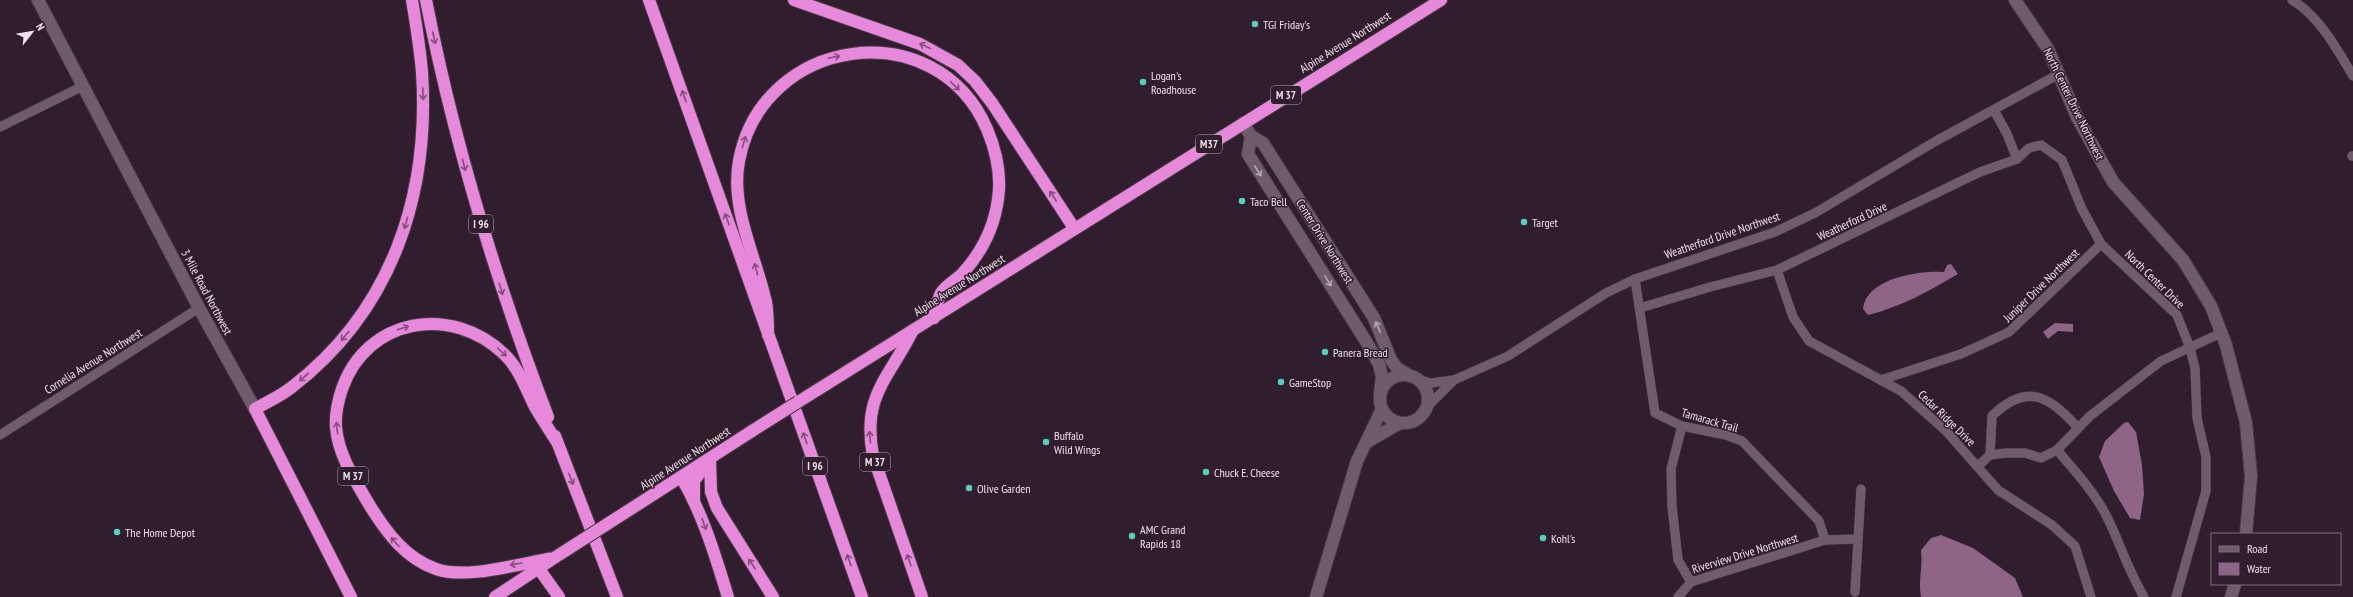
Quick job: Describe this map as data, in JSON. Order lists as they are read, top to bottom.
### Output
{
  "streets": {
    "highway": [
      "Alpine Avenue Northwest",
      "M 37",
      "M37",
      "I 96",
      "3 Mile Road Northwest"
    ],
    "street": [
      "North Center Drive Northwest",
      "Weatherford Drive",
      "Weatherford Drive Northwest",
      "Center Drive Northwest",
      "North Center Drive",
      "Juniper Drive Northwest",
      "Cornelia Avenue Northwest",
      "Cedar Ridge Drive",
      "Tamarack Trail",
      "Riverview Drive Northwest"
    ]
  },
  "crossings": [
    ["Alpine Avenue Northwest", "M 37"],
    ["M 37", "I 96"],
    ["North Center Drive Northwest", "Weatherford Drive Northwest"],
    ["Weatherford Drive", "North Center Drive"],
    ["Weatherford Drive", "Cedar Ridge Drive"],
    ["Weatherford Drive", "Tamarack Trail"],
    ["Weatherford Drive Northwest", "Center Drive Northwest"],
    ["Weatherford Drive Northwest", "Tamarack Trail"],
    ["North Center Drive", "Juniper Drive Northwest"],
    ["Juniper Drive Northwest", "Cedar Ridge Drive"],
    ["3 Mile Road Northwest", "Cornelia Avenue Northwest"],
    ["Tamarack Trail", "Riverview Drive Northwest"]
  ],
  "places": [
    "TGI Friday's",
    "Logan's Roadhouse",
    "Taco Bell",
    "Target",
    "Panera Bread",
    "GameStop",
    "Buffalo Wild Wings",
    "Chuck E. Cheese",
    "Olive Garden",
    "The Home Depot",
    "AMC Grand Rapids 18",
    "Kohl's"
  ],
  "legend": ["Road", "Water"],
  "north": "top right"
}
